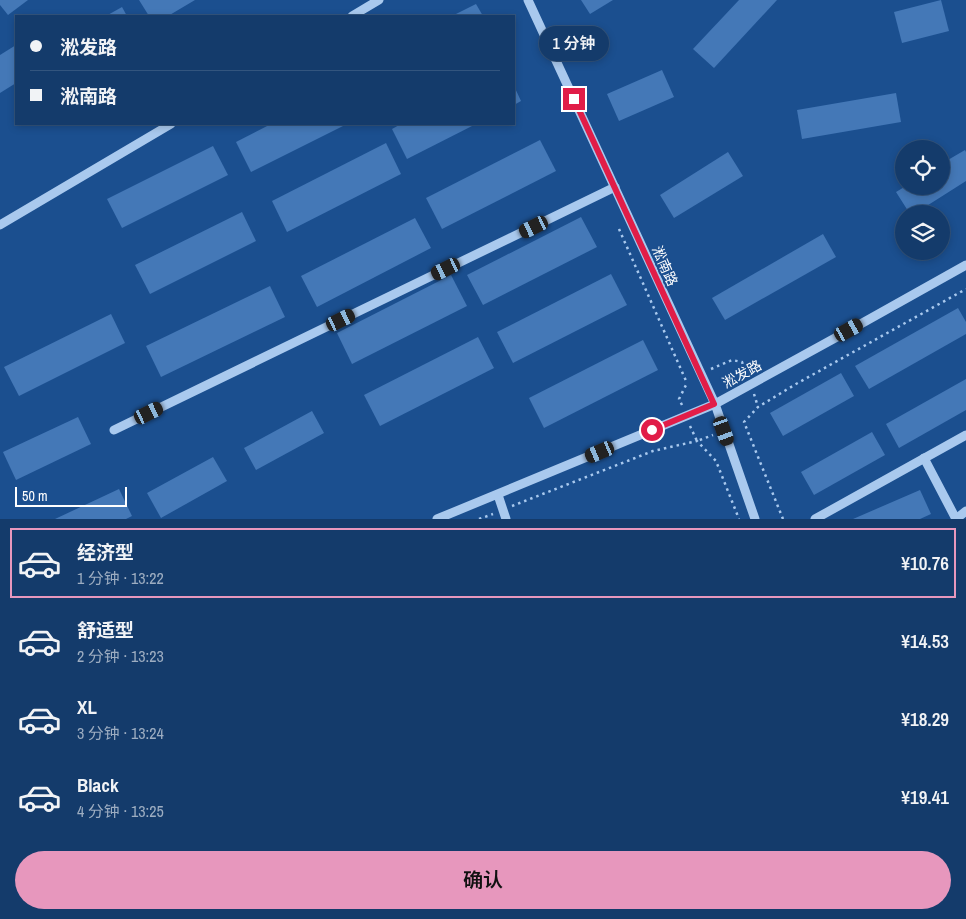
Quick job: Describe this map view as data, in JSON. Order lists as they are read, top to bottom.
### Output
{
  "streets": {
    "street": ["淞南路", "淞发路"]
  },
  "crossings": [
    ["淞南路", "淞发路"]
  ],
  "scale_bar": "50 m",
  "page": {
    "banner": ["淞发路", "淞南路"],
    "bubble": "1 分钟",
    "scale": "50 m",
    "list": [
      {
        "name": "经济型",
        "note": "1 分钟 · 13:22",
        "value": "¥10.76"
      },
      {
        "name": "舒适型",
        "note": "2 分钟 · 13:23",
        "value": "¥14.53"
      },
      {
        "name": "XL",
        "note": "3 分钟 · 13:24",
        "value": "¥18.29"
      },
      {
        "name": "Black",
        "note": "4 分钟 · 13:25",
        "value": "¥19.41"
      }
    ],
    "buttons": "确认"
  }
}
